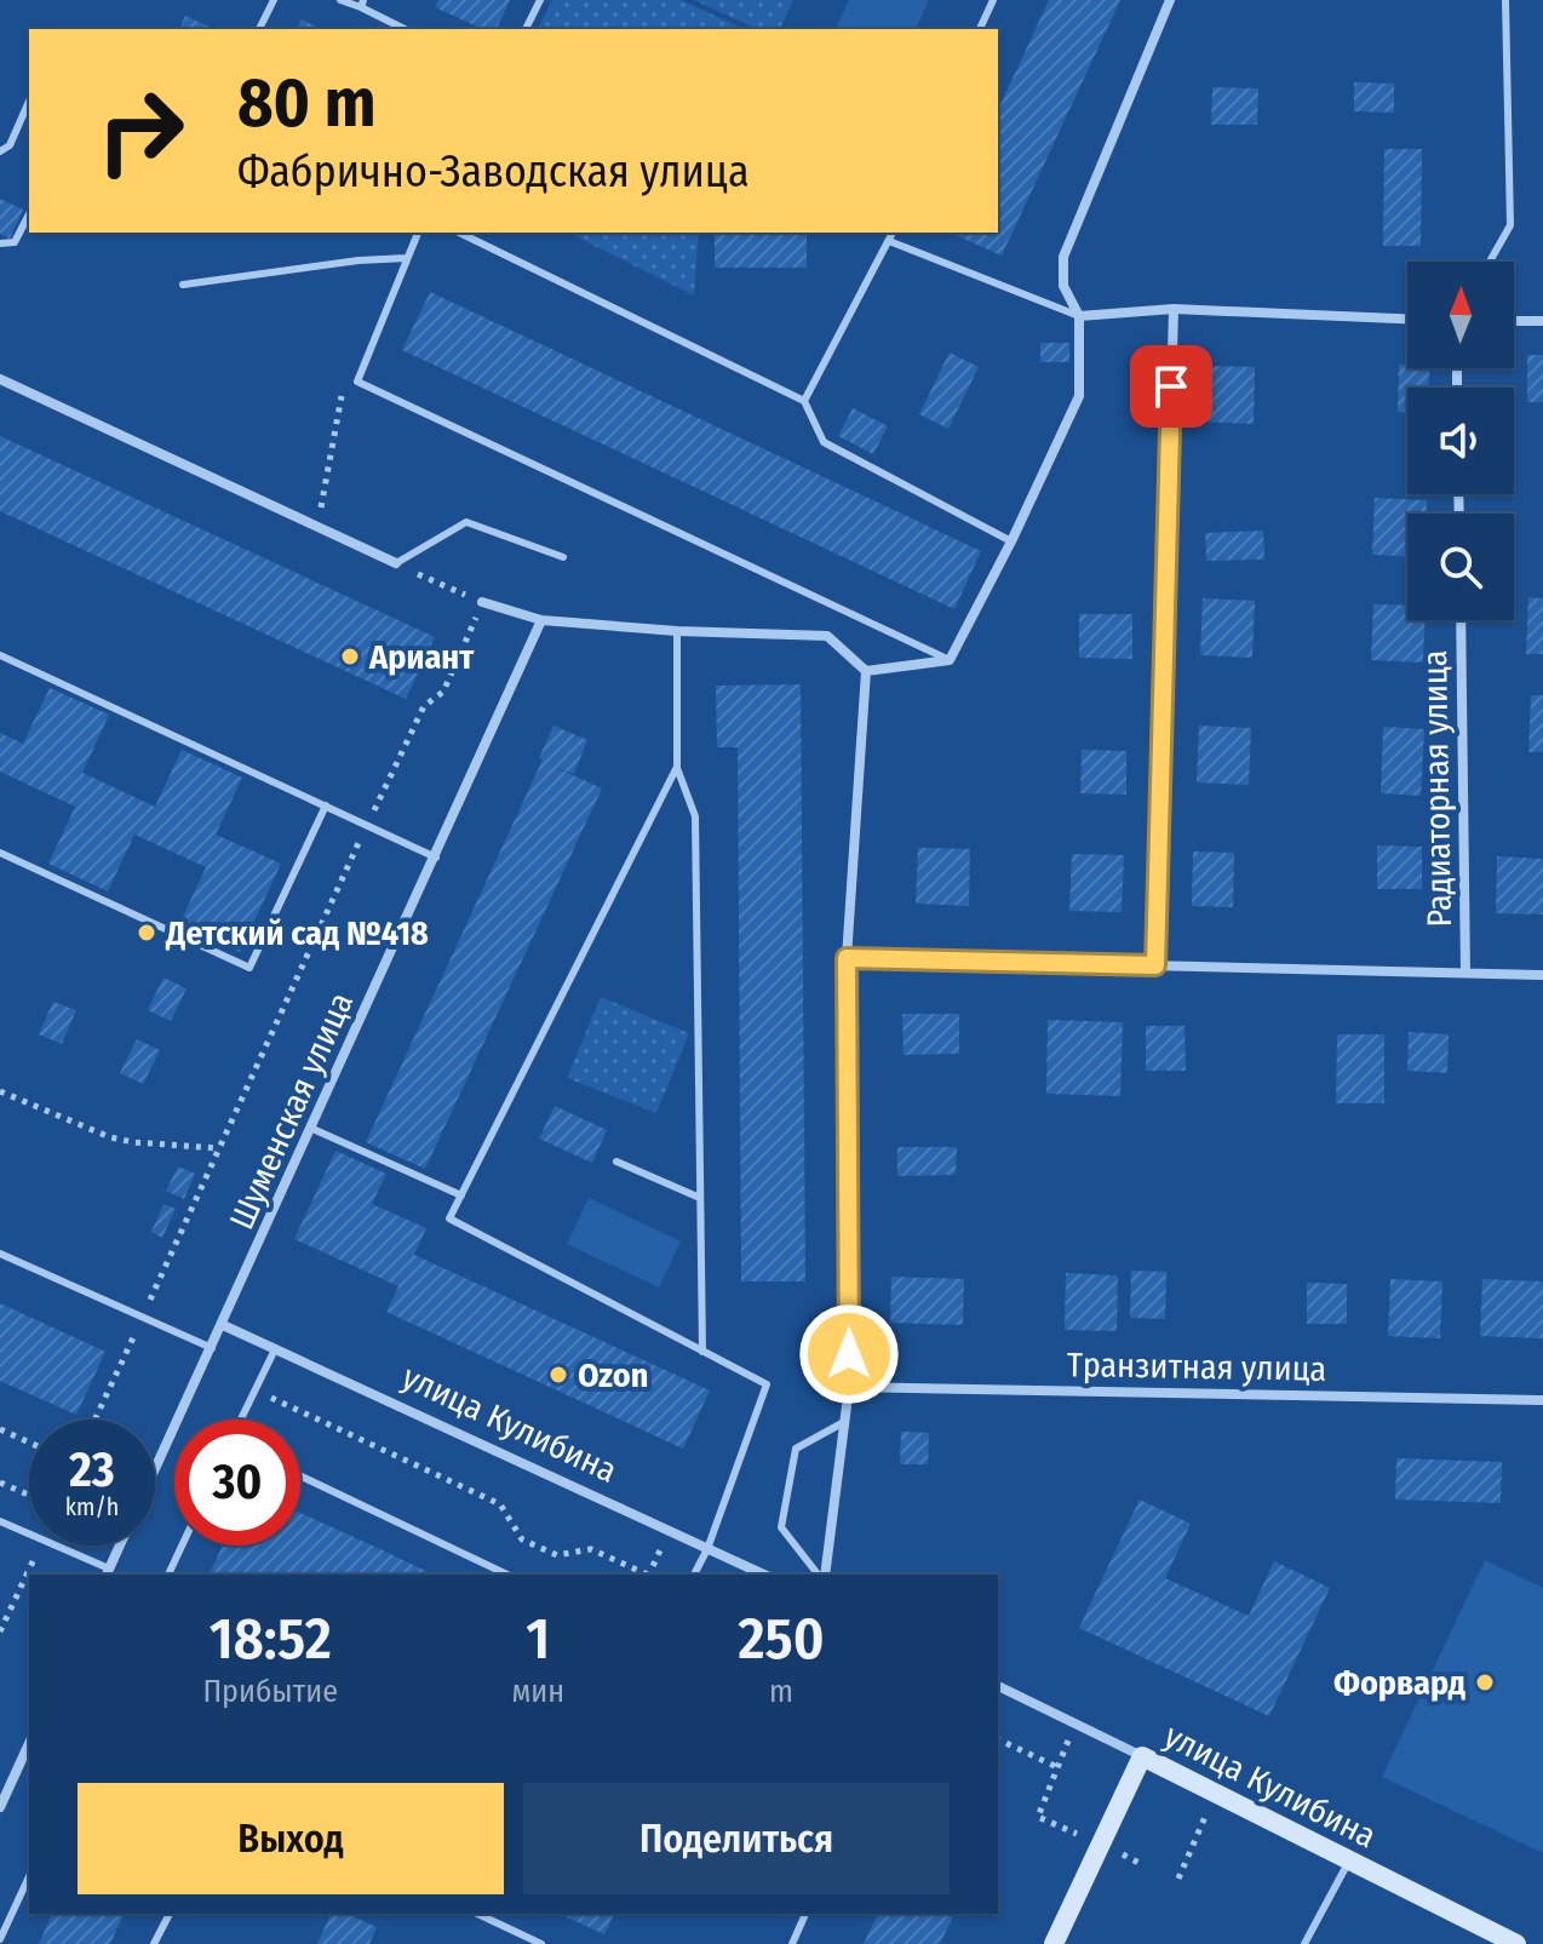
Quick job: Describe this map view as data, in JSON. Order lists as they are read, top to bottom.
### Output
{
  "streets": {
    "street": [
      "Радиаторная улица",
      "Шуменская улица",
      "Транзитная улица",
      "улица Кулибина"
    ]
  },
  "crossings": [
    ["Шуменская улица", "улица Кулибина"]
  ],
  "places": [
    "Ариант",
    "Детский сад №418",
    "Ozon",
    "Форвард"
  ],
  "north": "top",
  "page": {
    "turn": ["80 m", "Фабрично-Заводская улица"],
    "speed": "23 km/h",
    "limit": "30",
    "eta": [
      "18:52",
      "Прибытие",
      "1",
      "мин",
      "250",
      "m"
    ],
    "buttons": ["Выход", "Поделиться"]
  }
}
